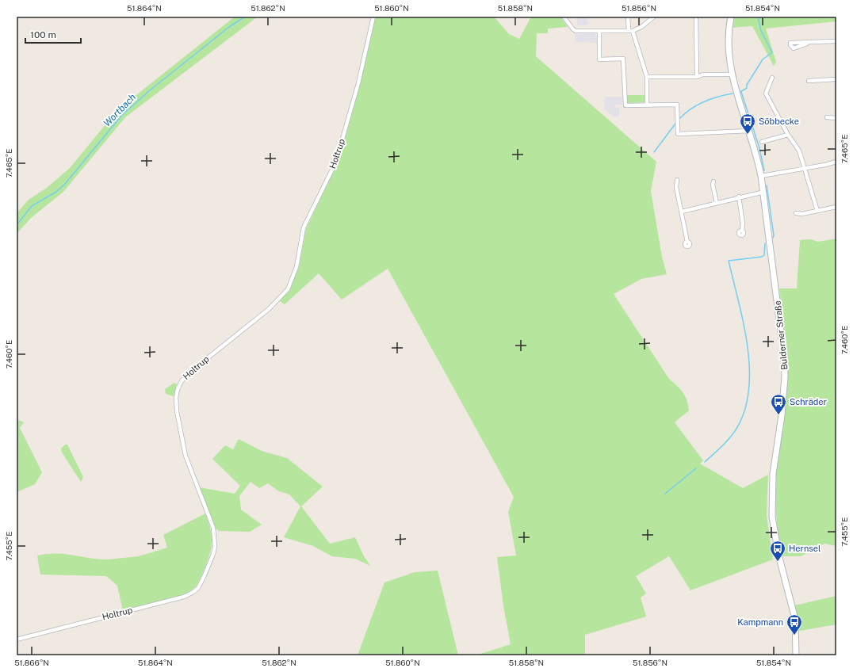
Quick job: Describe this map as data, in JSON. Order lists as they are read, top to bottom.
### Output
{
  "streets": {
    "street": ["Holtrup", "Bulderner Straße"]
  },
  "water": ["Wortbach"],
  "places": {
    "bus stop": [
      "Söbbecke",
      "Schräder",
      "Hernsel",
      "Kampmann"
    ]
  },
  "scale_bar": "100 m",
  "coordinates": [
    "51.864°N",
    "51.862°N",
    "51.860°N",
    "51.858°N",
    "51.856°N",
    "51.854°N",
    "7.465°E",
    "7.460°E",
    "7.455°E",
    "51.866°N"
  ]
}
